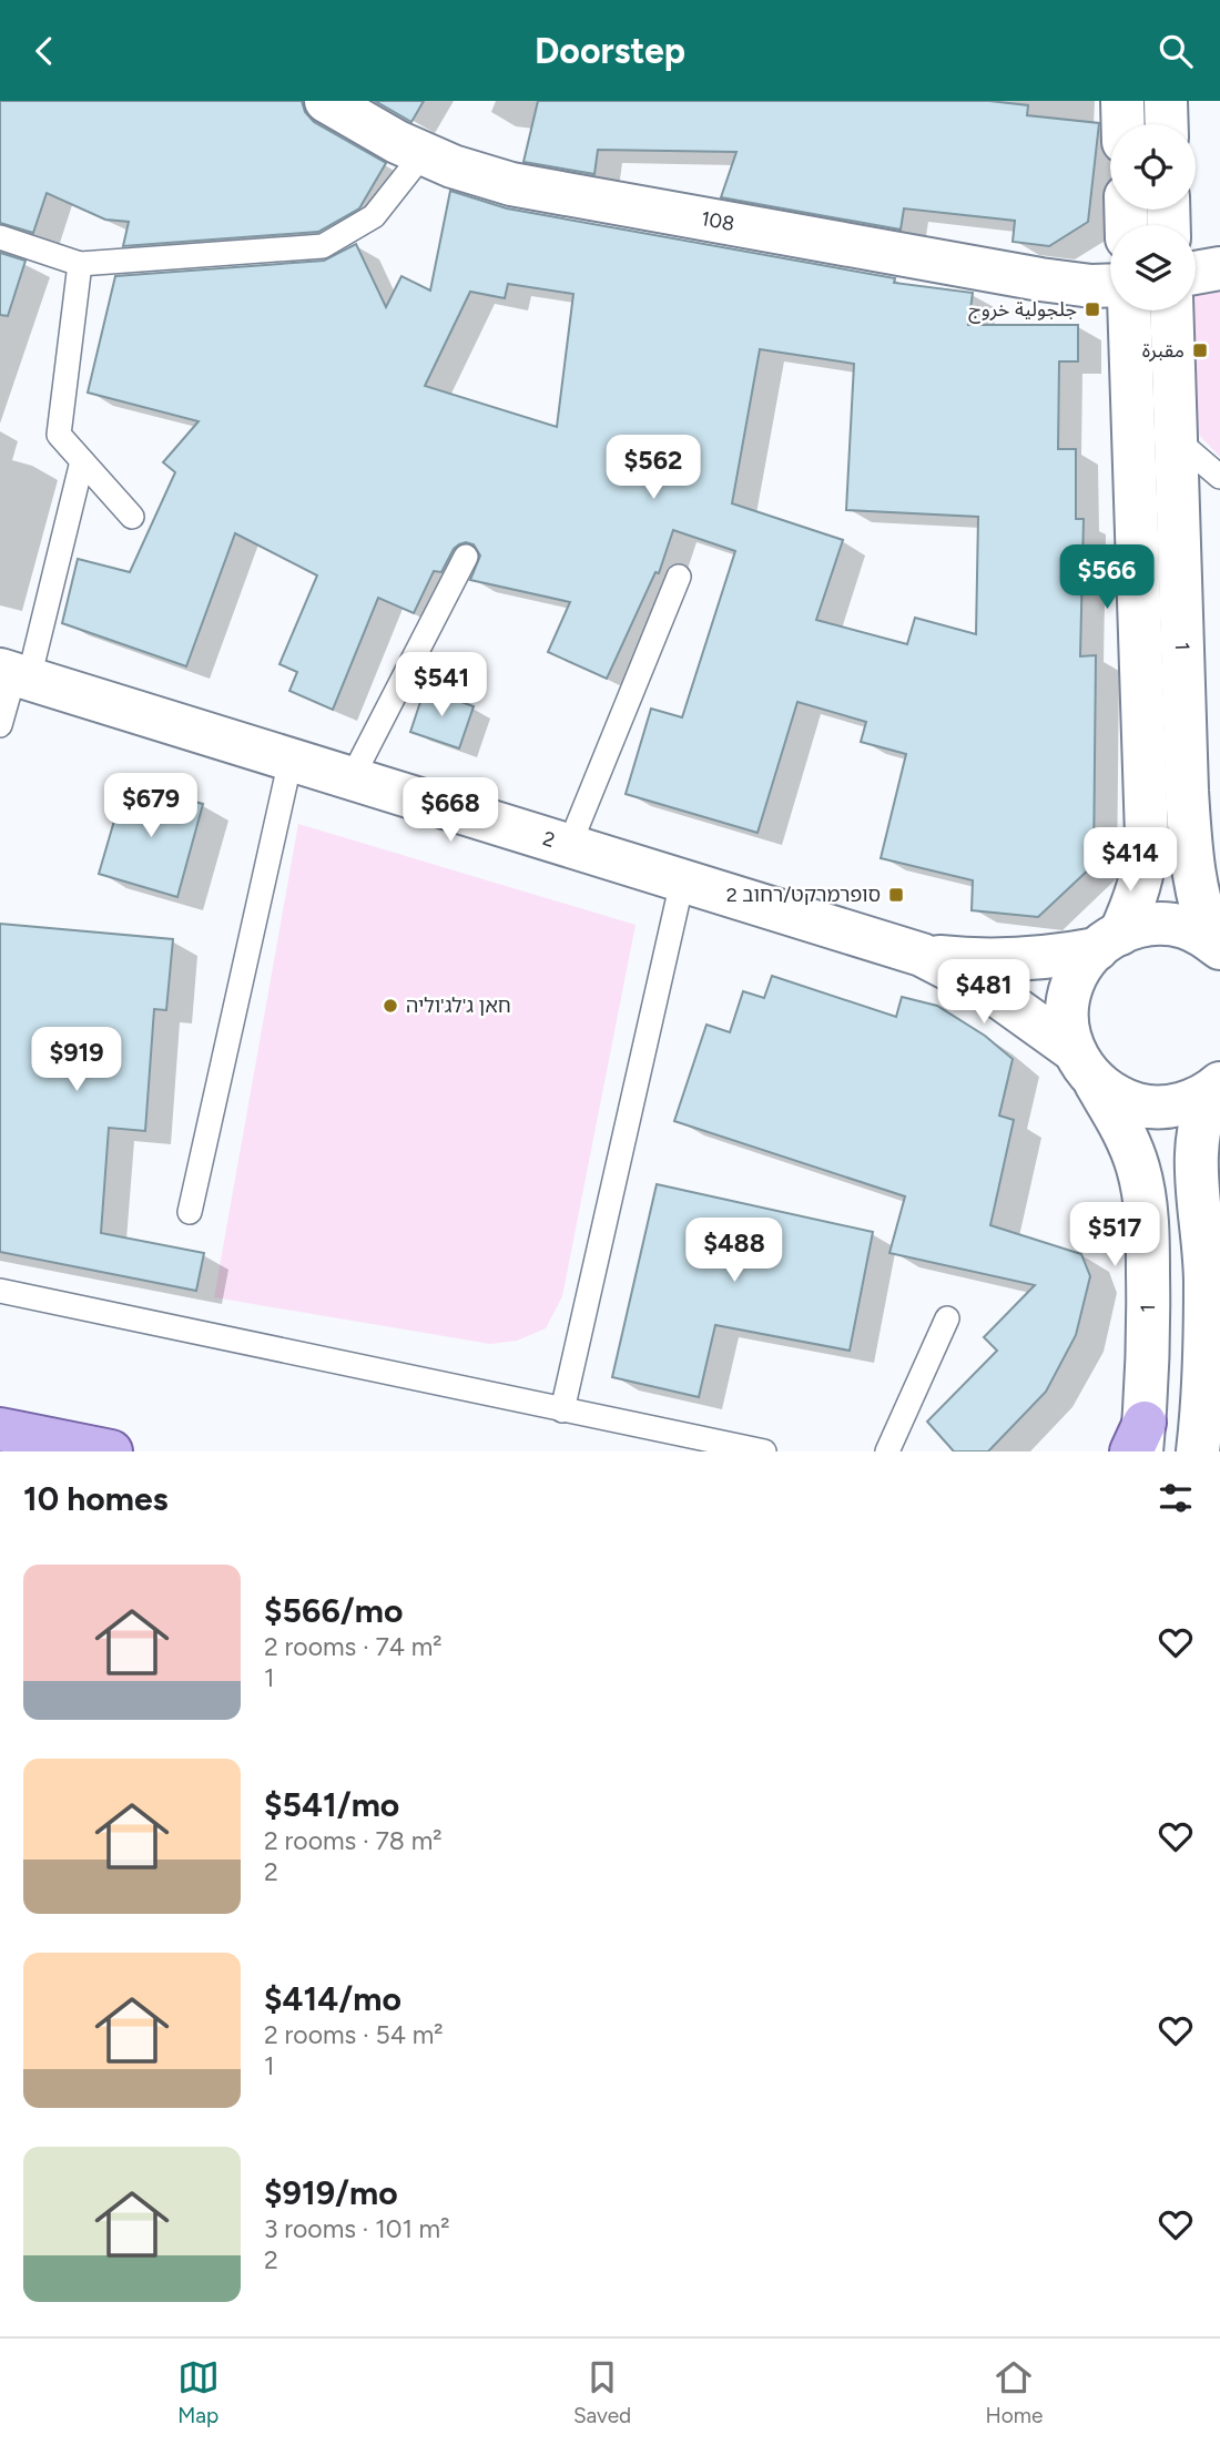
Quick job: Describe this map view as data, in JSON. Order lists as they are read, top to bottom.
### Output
{
  "streets": {
    "main road": ["108", "1", "2"]
  },
  "crossings": [
    ["1", "2"]
  ],
  "places": {
    "transit": ["جلجولية خروج", "مقبرة", "סופרמרקט/רחוב 2"],
    "other": ["חאן ג'לג'וליה"]
  },
  "page": {
    "header": "Doorstep",
    "price": [
      "$562",
      "$566",
      "$541",
      "$679",
      "$668",
      "$414",
      "$481",
      "$919",
      "$517",
      "$488"
    ],
    "heading": "10 homes",
    "list": [
      {
        "name": "$566/mo",
        "note": "2 rooms · 74 m² · 1"
      },
      {
        "name": "$541/mo",
        "note": "2 rooms · 78 m² · 2"
      },
      {
        "name": "$414/mo",
        "note": "2 rooms · 54 m² · 1"
      },
      {
        "name": "$919/mo",
        "note": "3 rooms · 101 m² · 2"
      }
    ],
    "tabs": ["Map", "Saved", "Home"]
  }
}
